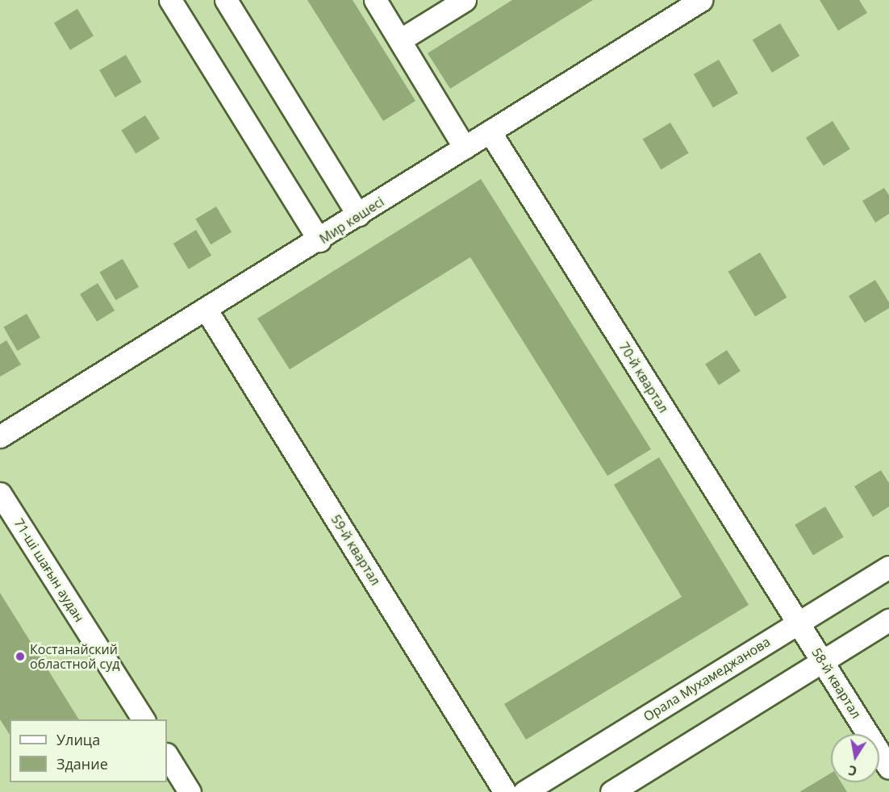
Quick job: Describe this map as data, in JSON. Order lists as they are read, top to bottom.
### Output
{
  "streets": {
    "street": [
      "Мир көшесі",
      "70-й квартал",
      "59-й квартал",
      "71-ші шағын аудан",
      "Орала Мухамеджанова",
      "58-й квартал"
    ]
  },
  "crossings": [
    ["Мир көшесі", "70-й квартал"],
    ["Мир көшесі", "59-й квартал"],
    ["70-й квартал", "Орала Мухамеджанова"],
    ["70-й квартал", "58-й квартал"],
    ["Орала Мухамеджанова", "58-й квартал"]
  ],
  "places": ["Костанайский областной суд"],
  "legend": ["Улица", "Здание"],
  "north": "bottom"
}
